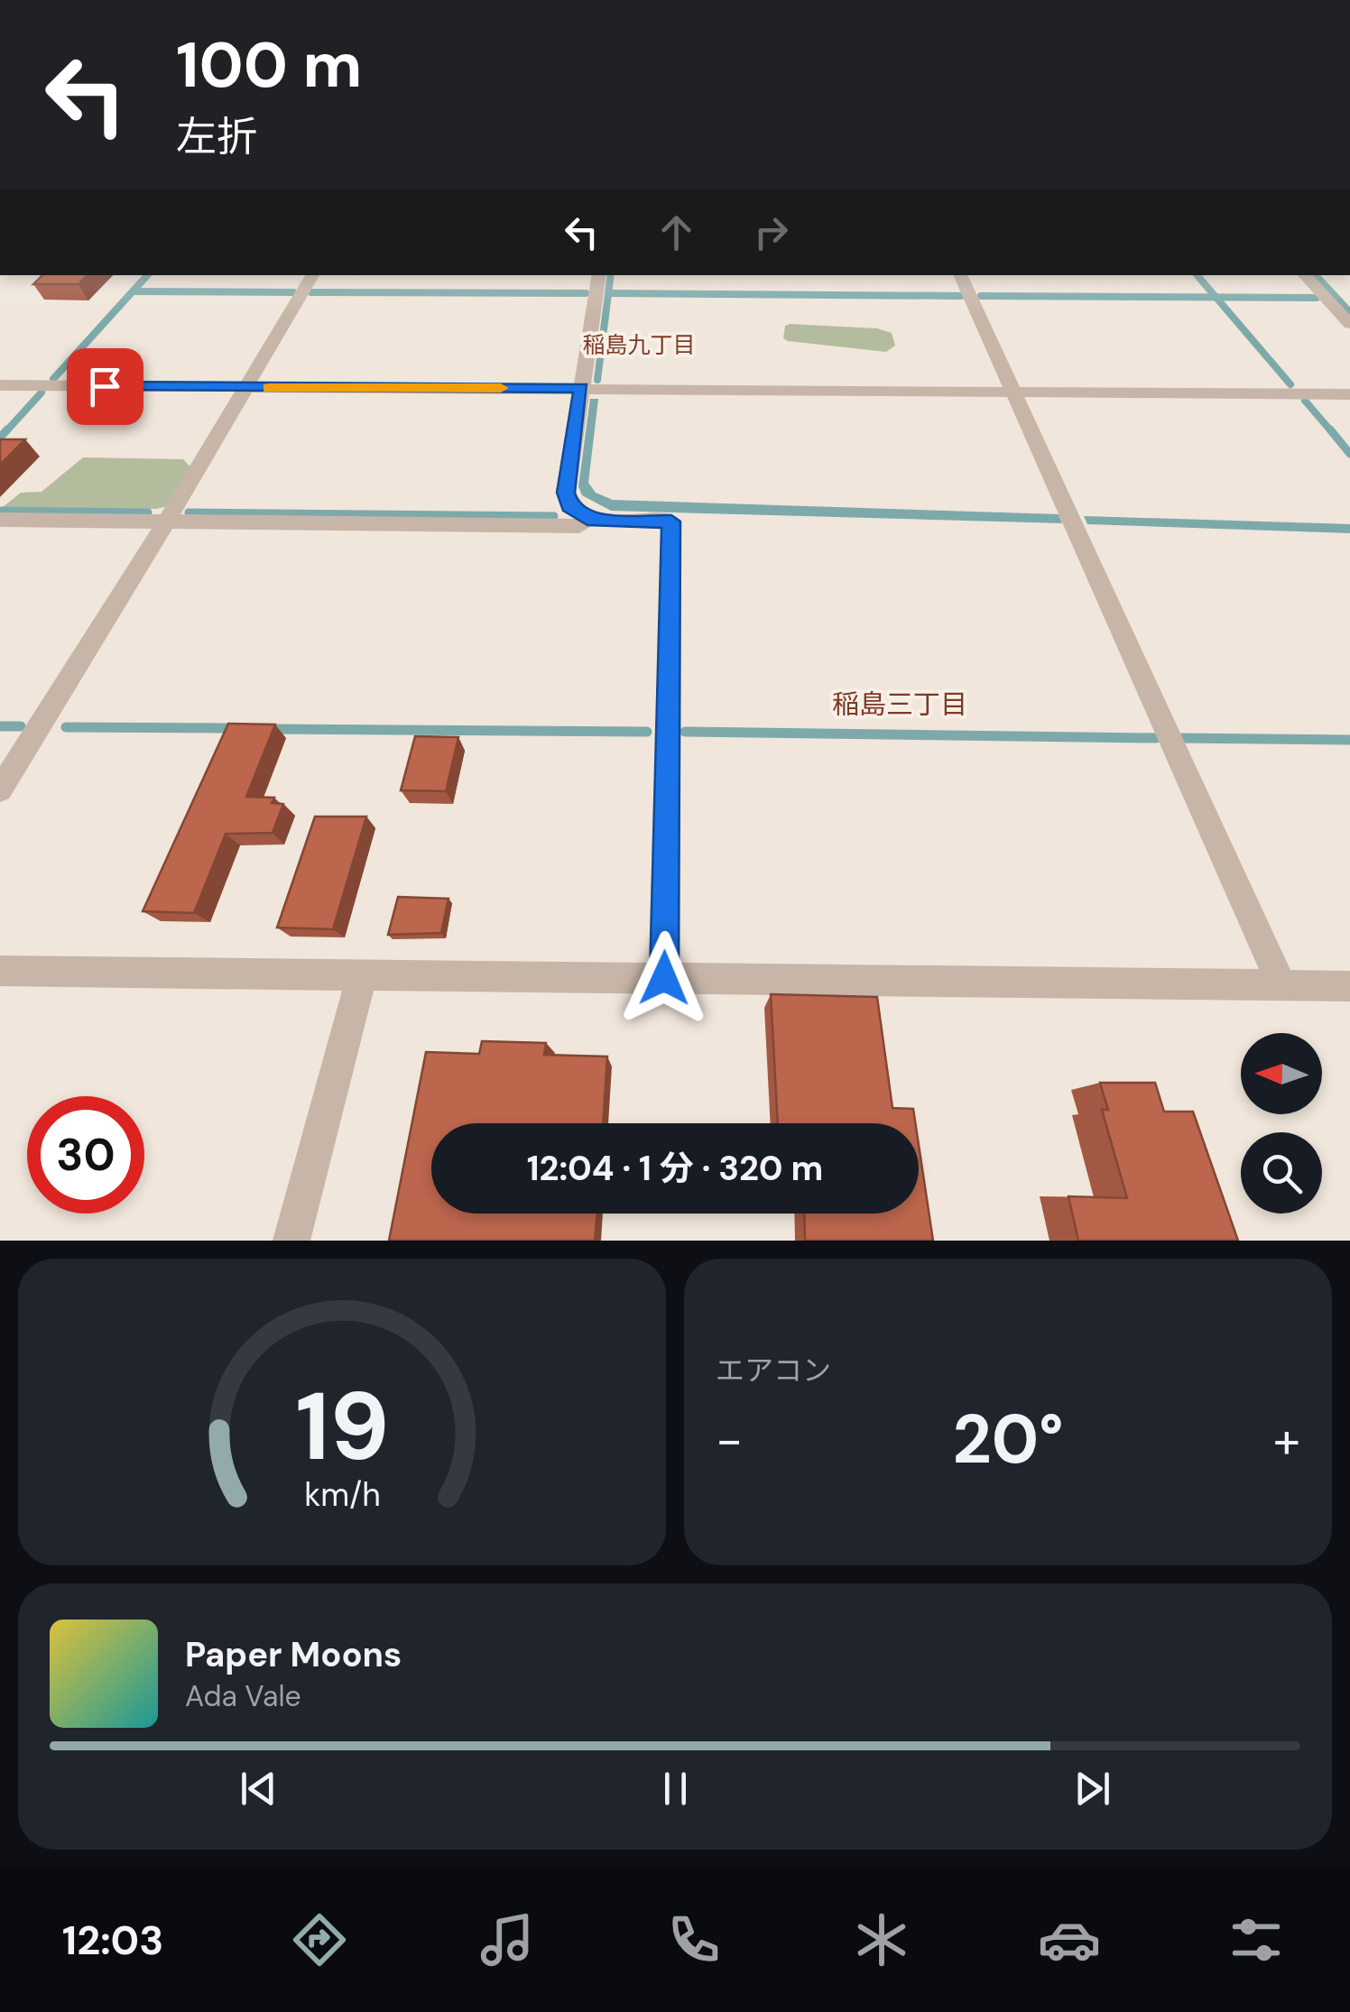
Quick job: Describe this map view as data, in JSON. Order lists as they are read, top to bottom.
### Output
{
  "districts": ["稲島九丁目", "稲島三丁目"],
  "north": "left",
  "page": {
    "turn": ["100 m", "左折"],
    "limit": "30",
    "trip": "12:04 · 1 分 · 320 m",
    "tile": "エアコン",
    "heat": ["−", "20°", "+"],
    "song": ["Paper Moons", "Ada Vale"],
    "tabs": "12:03",
    "gauge": ["19", "km/h"]
  }
}
